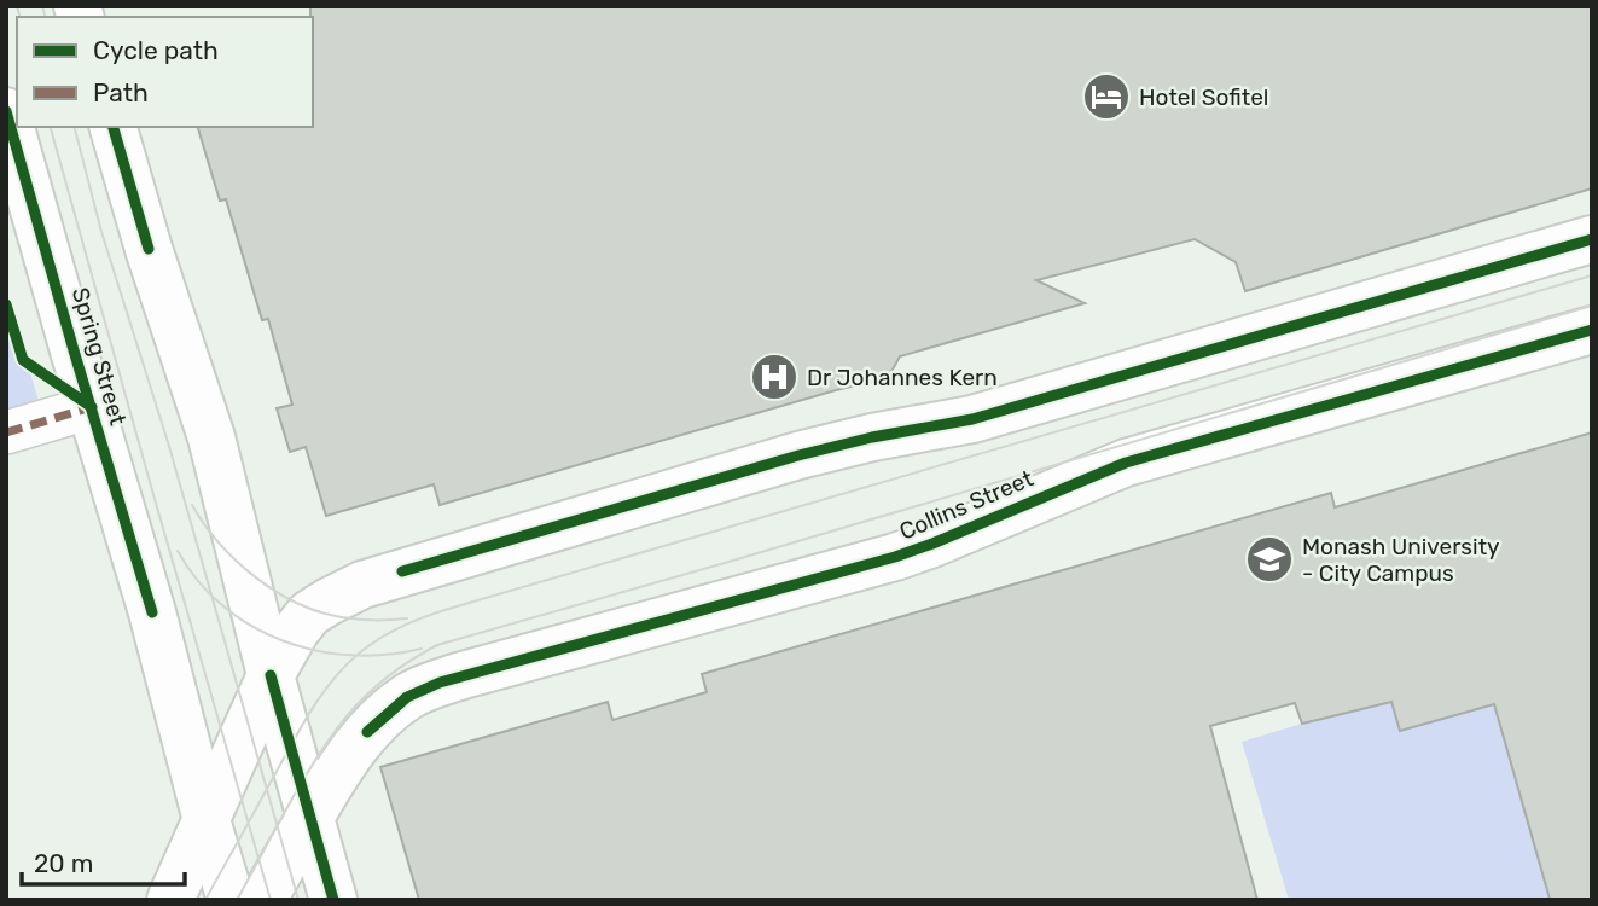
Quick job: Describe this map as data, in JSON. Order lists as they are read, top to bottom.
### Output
{
  "streets": {
    "street": ["Spring Street", "Collins Street"]
  },
  "places": {
    "hotel": ["Hotel Sofitel"],
    "hospital": ["Dr Johannes Kern"],
    "school or university": ["Monash University - City Campus"]
  },
  "legend": ["Cycle path", "Path"],
  "scale_bar": "20 m"
}
